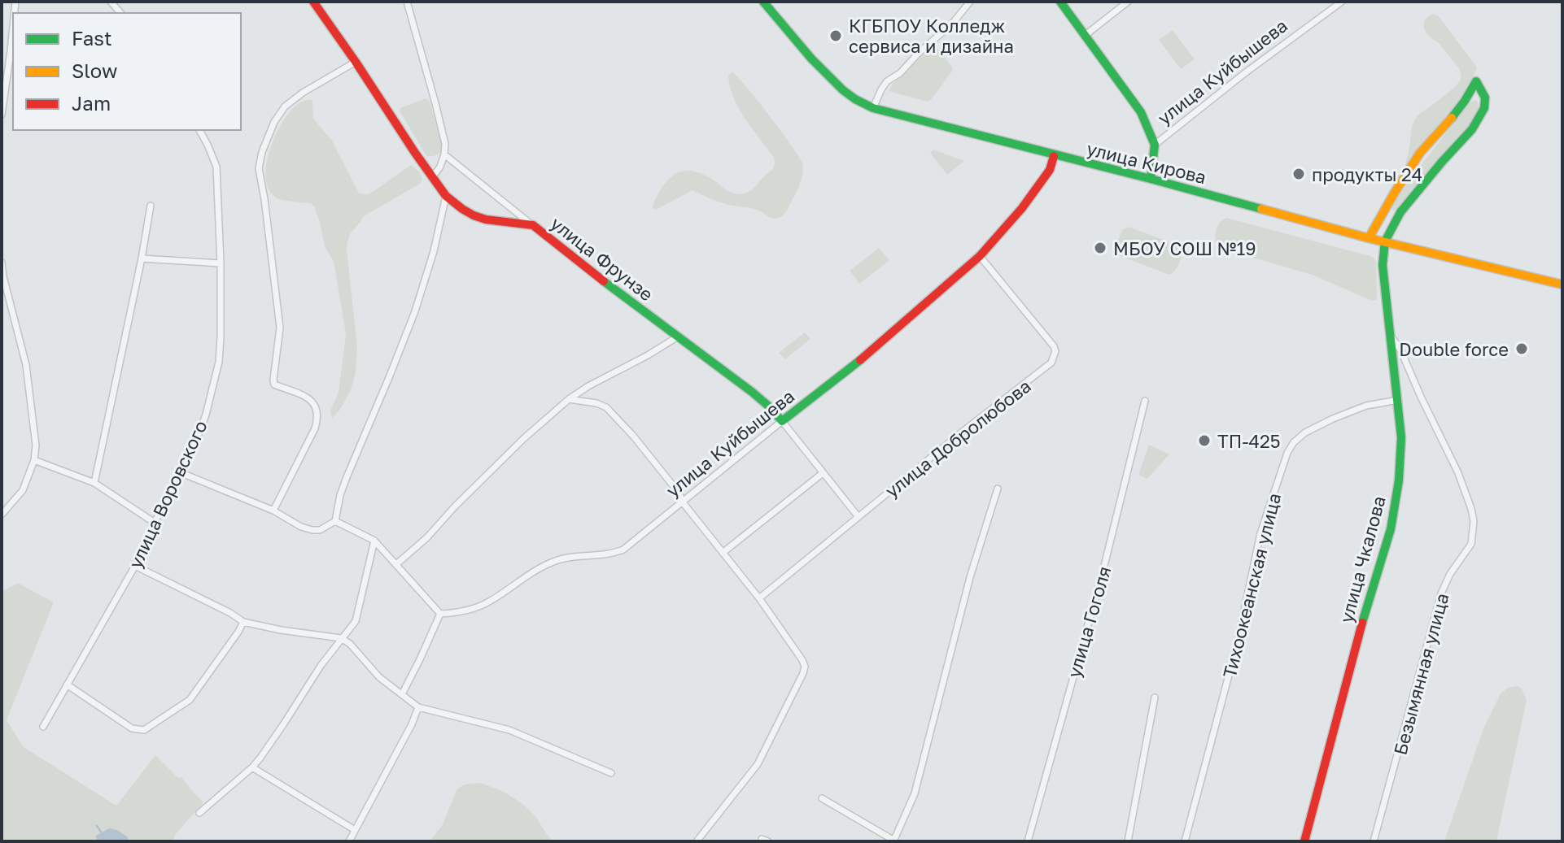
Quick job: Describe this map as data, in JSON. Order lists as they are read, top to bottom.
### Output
{
  "streets": {
    "main road": [
      "улица Куйбышева",
      "улица Кирова",
      "улица Фрунзе",
      "улица Чкалова"
    ],
    "street": [
      "улица Добролюбова",
      "улица Воровского",
      "Тихоокеанская улица",
      "улица Гоголя",
      "Безымянная улица"
    ]
  },
  "crossings": [
    ["улица Куйбышева", "улица Кирова"],
    ["улица Куйбышева", "улица Фрунзе"],
    ["улица Куйбышева", "улица Добролюбова"],
    ["улица Кирова", "улица Чкалова"],
    ["улица Фрунзе", "улица Добролюбова"],
    ["улица Чкалова", "Тихоокеанская улица"],
    ["улица Чкалова", "Безымянная улица"]
  ],
  "places": [
    "КГБПОУ Колледж сервиса и дизайна",
    "продукты 24",
    "МБОУ СОШ №19",
    "Double force",
    "ТП-425"
  ],
  "legend": ["Fast", "Slow", "Jam"]
}
